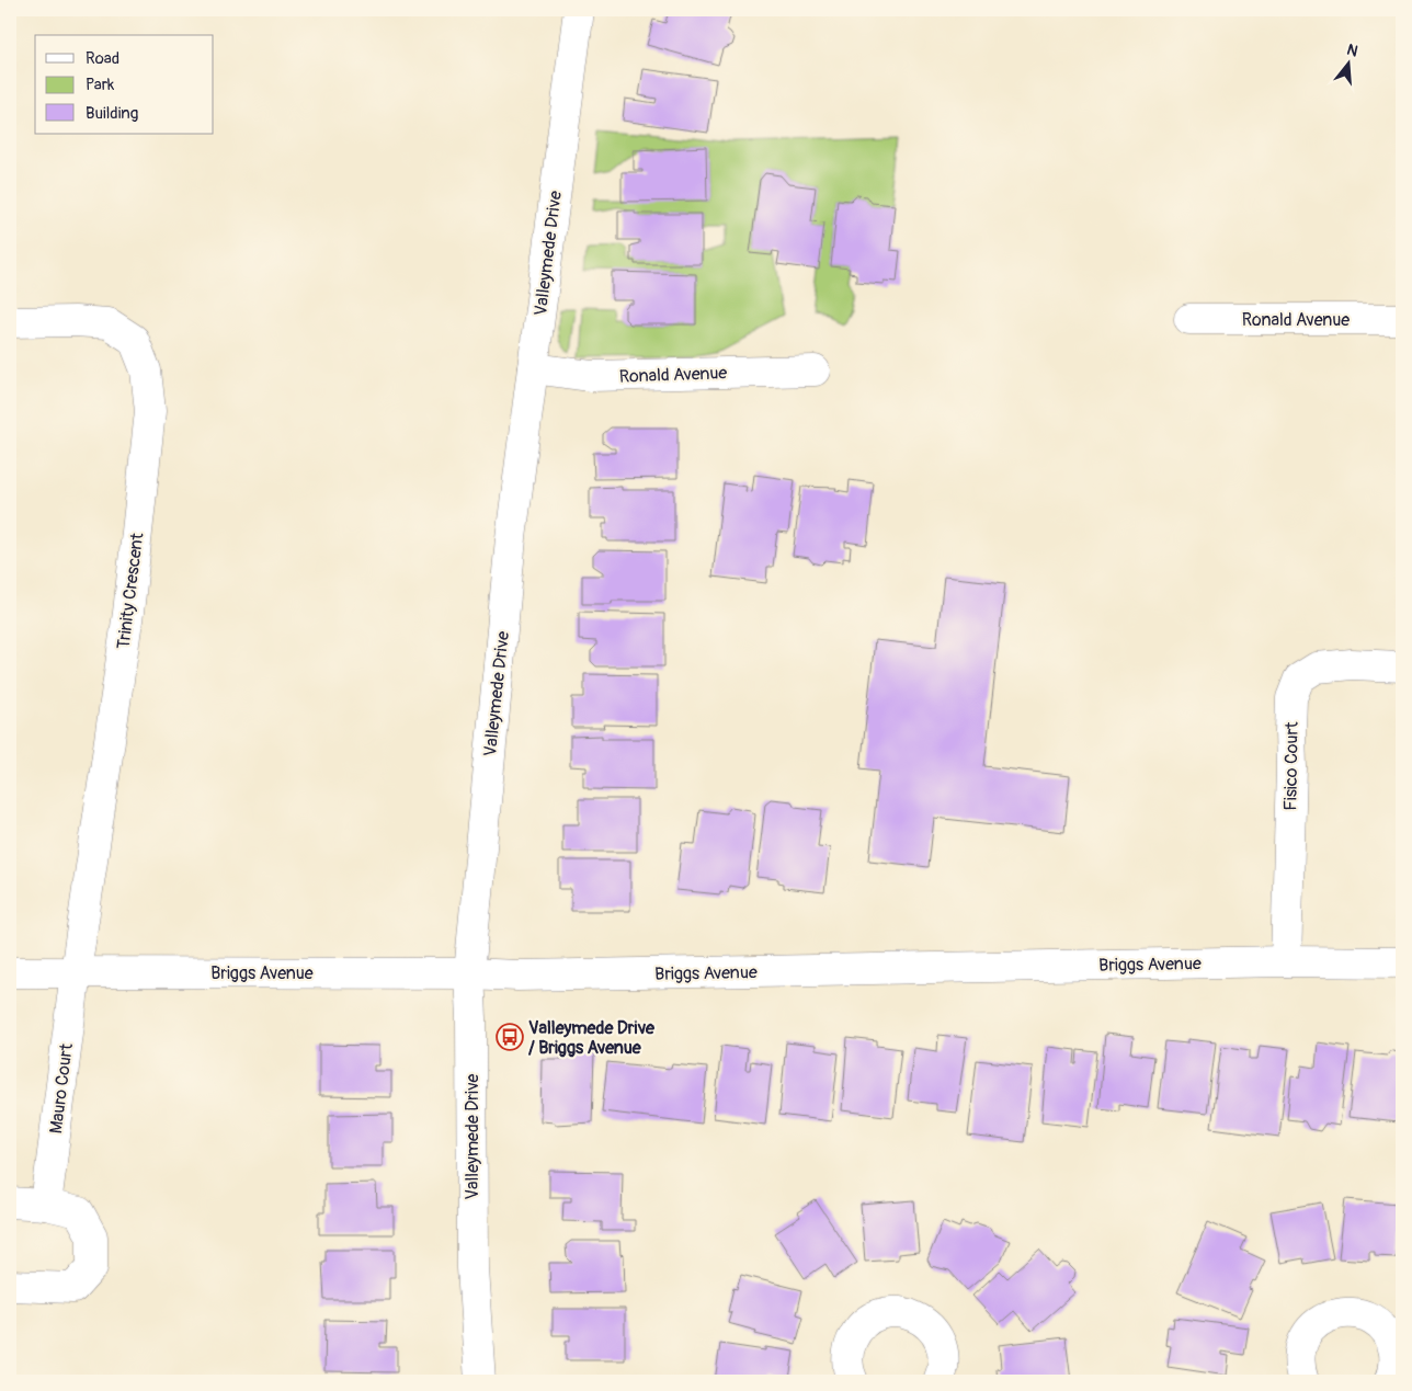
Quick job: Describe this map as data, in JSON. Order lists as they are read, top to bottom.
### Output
{
  "streets": {
    "street": [
      "Valleymede Drive",
      "Ronald Avenue",
      "Trinity Crescent",
      "Fisico Court",
      "Briggs Avenue",
      "Mauro Court"
    ]
  },
  "crossings": [
    ["Valleymede Drive", "Ronald Avenue"],
    ["Valleymede Drive", "Briggs Avenue"],
    ["Trinity Crescent", "Briggs Avenue"],
    ["Trinity Crescent", "Mauro Court"],
    ["Fisico Court", "Briggs Avenue"],
    ["Briggs Avenue", "Mauro Court"]
  ],
  "places": {
    "bus stop": ["Valleymede Drive / Briggs Avenue"]
  },
  "legend": ["Road", "Park", "Building"],
  "north": "top"
}
